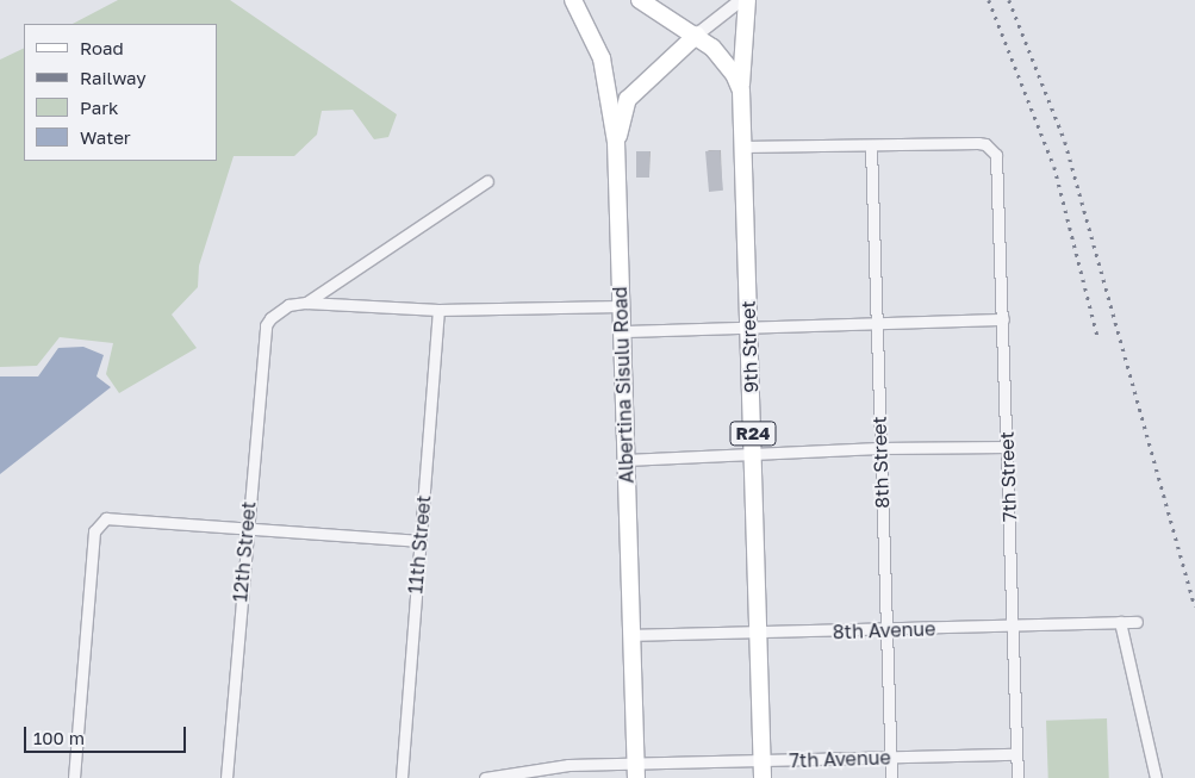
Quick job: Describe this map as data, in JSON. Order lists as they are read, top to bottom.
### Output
{
  "streets": {
    "main road": ["9th Street", "Albertina Sisulu Road", "R24"],
    "street": [
      "8th Street",
      "7th Street",
      "11th Street",
      "12th Street",
      "8th Avenue",
      "7th Avenue"
    ]
  },
  "crossings": [
    ["9th Street", "7th Street"],
    ["9th Street", "8th Avenue"],
    ["9th Street", "7th Avenue"],
    ["Albertina Sisulu Road", "8th Avenue"],
    ["Albertina Sisulu Road", "7th Avenue"],
    ["8th Street", "7th Street"],
    ["8th Street", "8th Avenue"],
    ["8th Street", "7th Avenue"],
    ["7th Street", "8th Avenue"],
    ["7th Street", "7th Avenue"]
  ],
  "legend": [
    "Road",
    "Railway",
    "Park",
    "Water"
  ],
  "scale_bar": "100 m"
}
